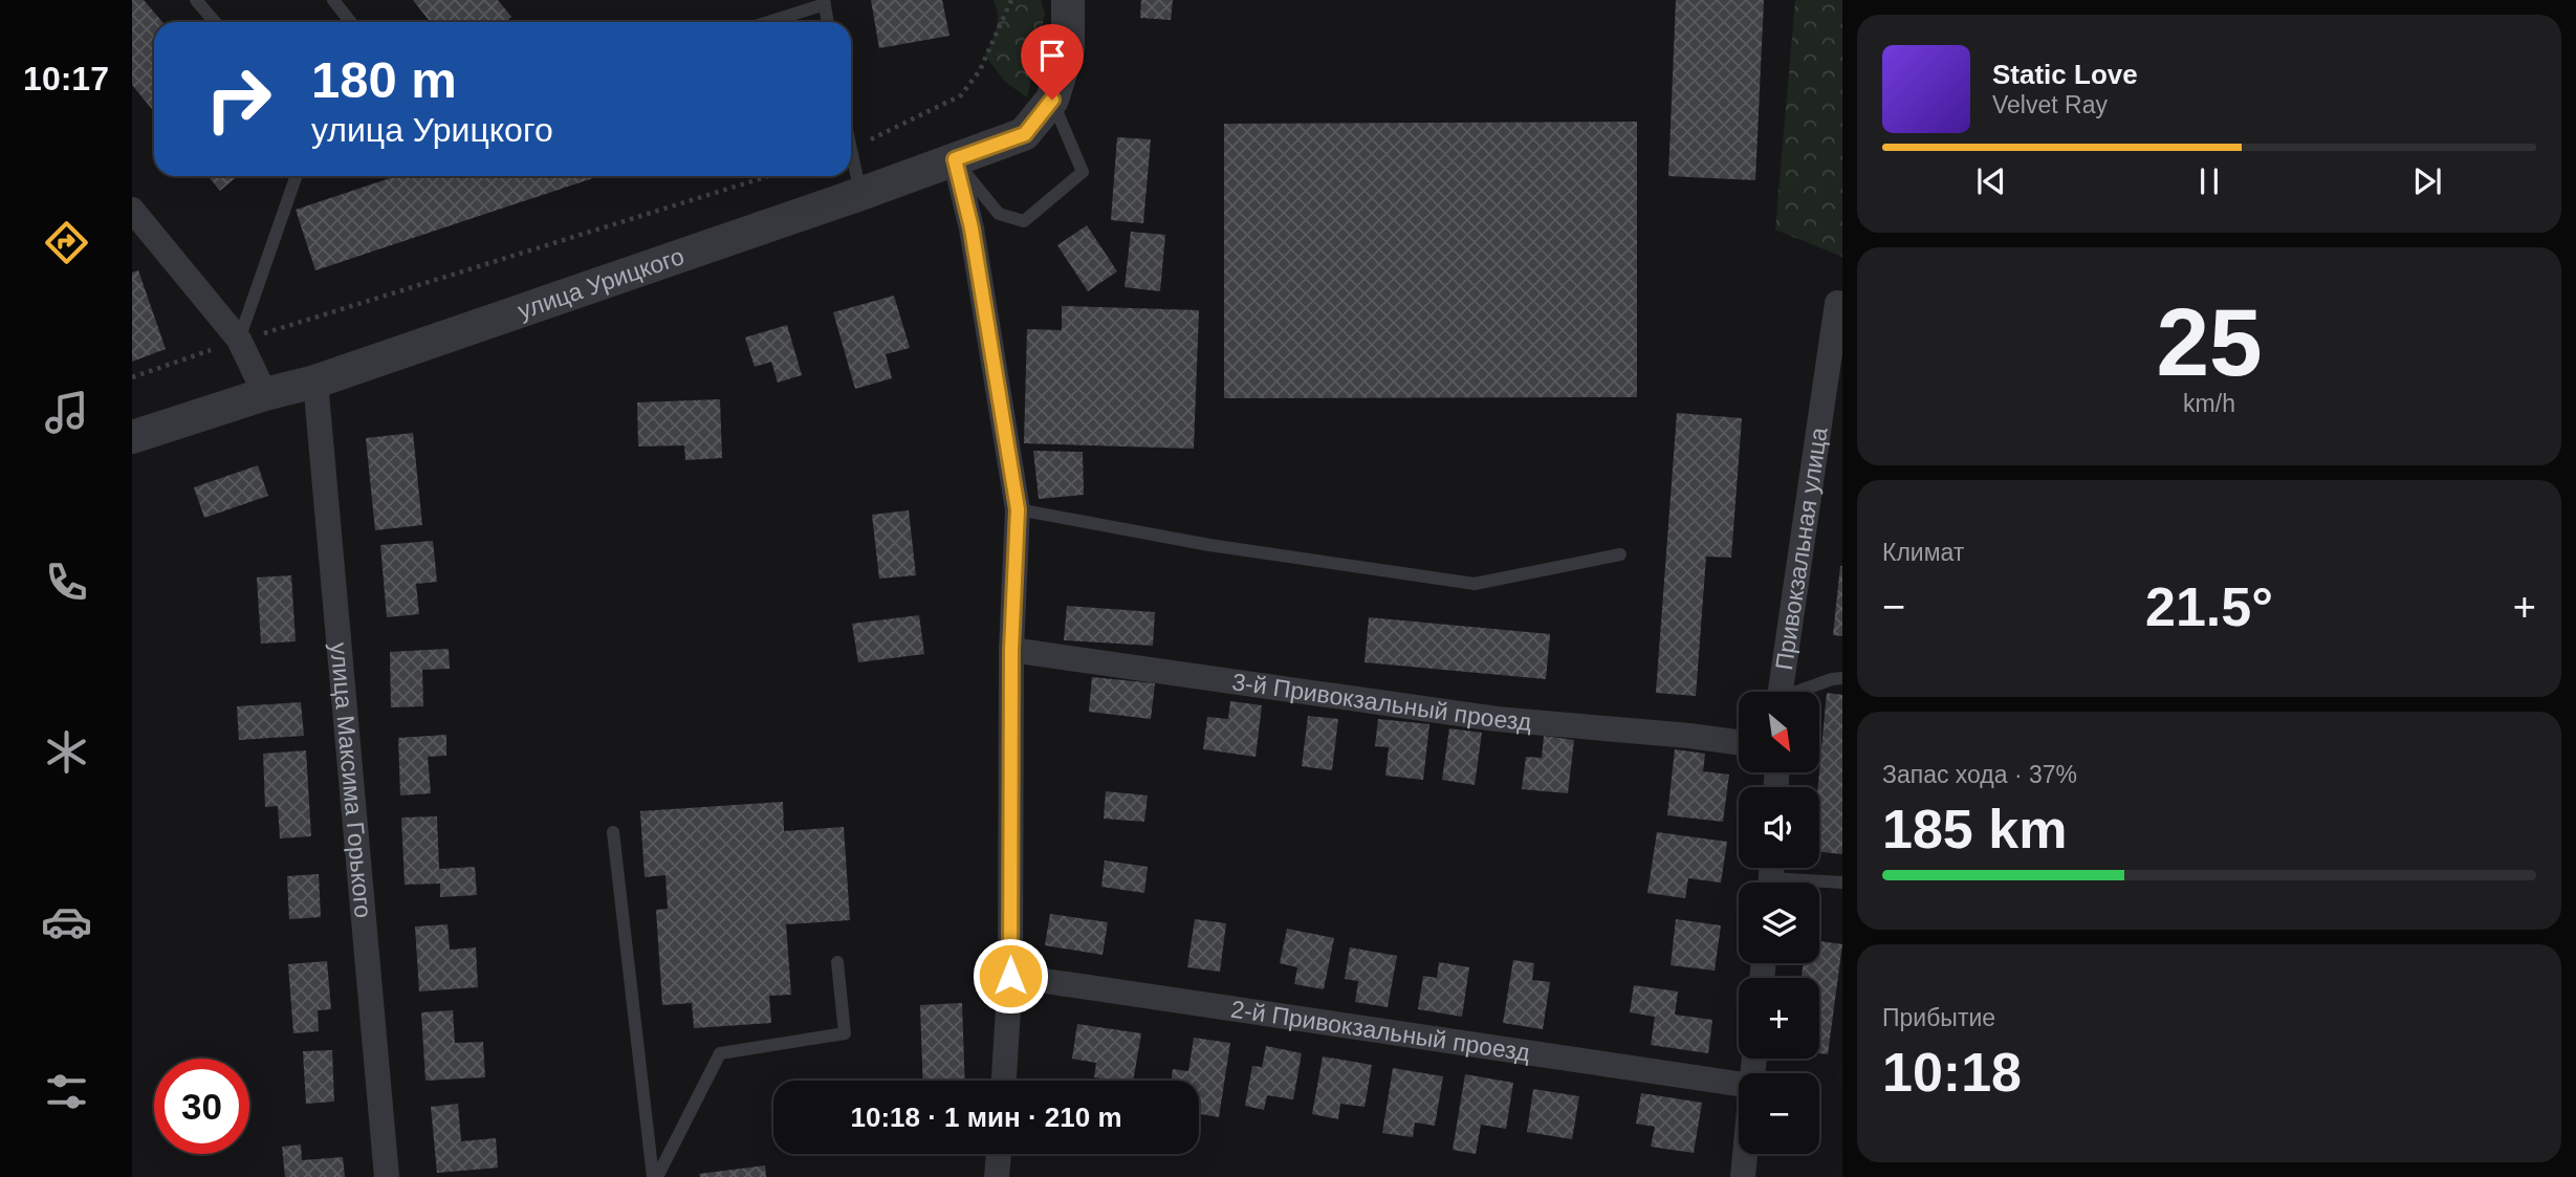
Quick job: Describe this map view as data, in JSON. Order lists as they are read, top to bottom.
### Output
{
  "streets": {
    "street": [
      "улица Урицкого",
      "Привокзальная улица",
      "3-й Привокзальный проезд",
      "улица Максима Горького",
      "2-й Привокзальный проезд"
    ]
  },
  "crossings": [
    ["улица Урицкого", "улица Максима Горького"]
  ],
  "north": "bottom right",
  "page": {
    "tabs": "10:17",
    "turn": ["180 m", "улица Урицкого"],
    "song": ["Static Love", "Velvet Ray"],
    "tile": [
      ["25", "km/h"],
      "Климат",
      ["Запас хода · 37%", "185 km"],
      ["Прибытие", "10:18"]
    ],
    "heat": ["−", "21.5°", "+"],
    "map_buttons": ["+", "−"],
    "limit": "30",
    "trip": "10:18 · 1 мин · 210 m"
  }
}
